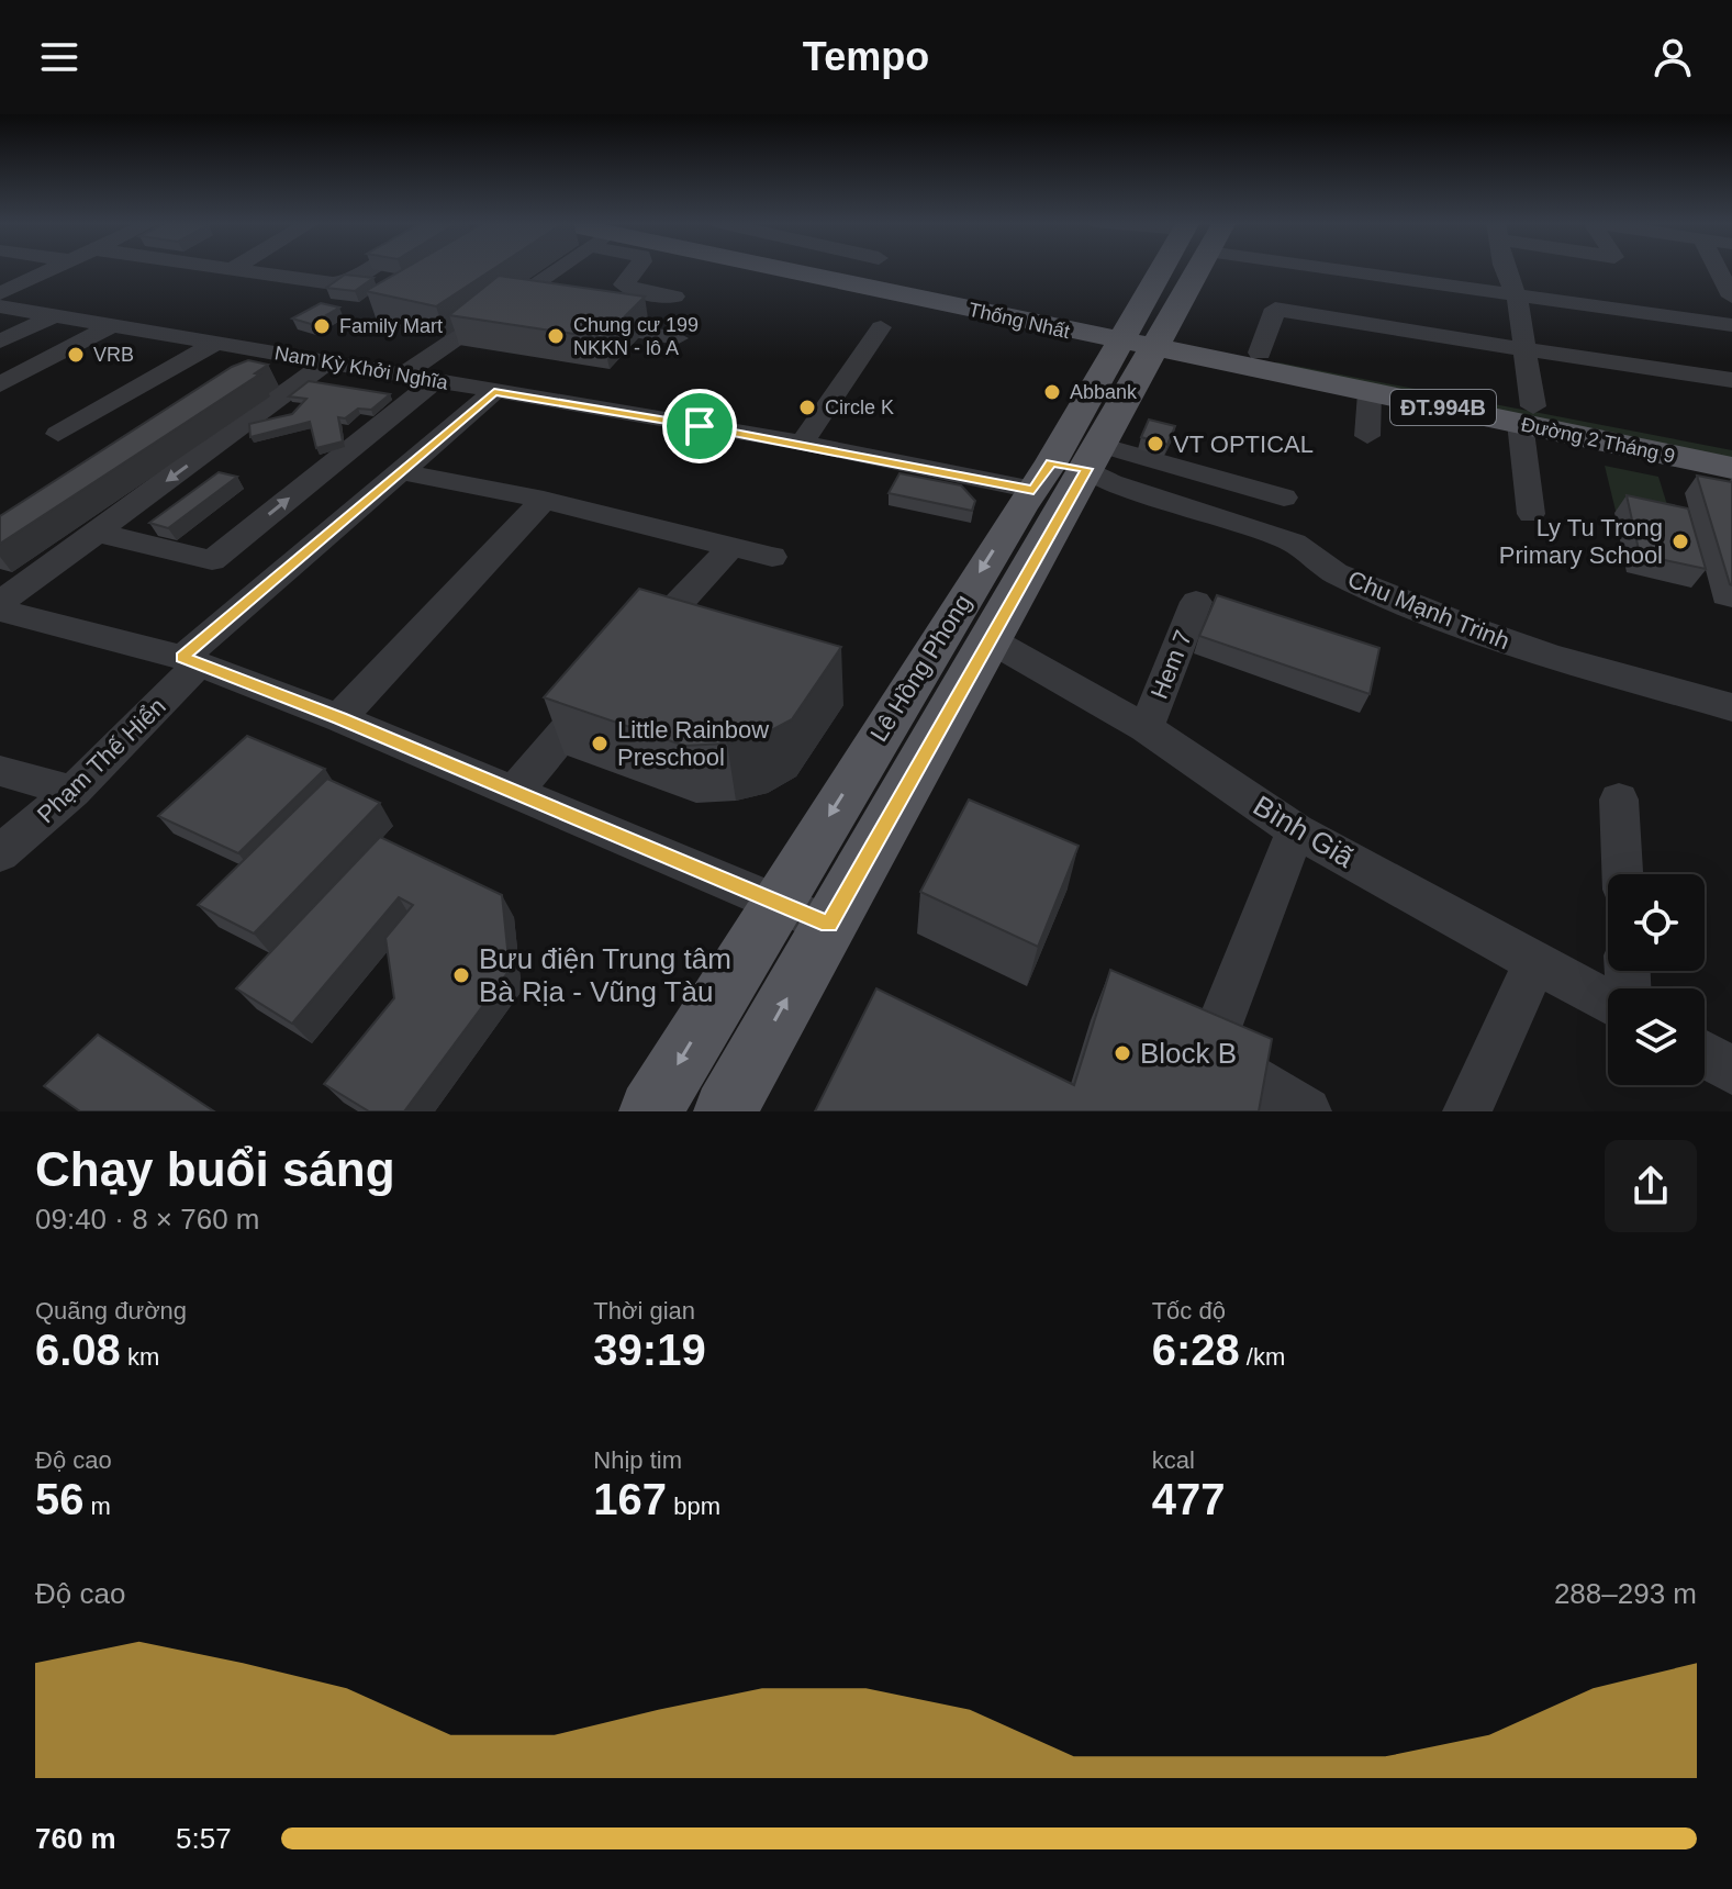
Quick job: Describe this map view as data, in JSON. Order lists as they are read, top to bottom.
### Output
{
  "streets": {
    "main road": [
      "Thống Nhất",
      "ĐT.994B",
      "Đường 2 Tháng 9",
      "Lê Hồng Phong"
    ],
    "street": [
      "Nam Kỳ Khởi Nghĩa",
      "Chu Mạnh Trinh",
      "Hem 7",
      "Phạm Thế Hiển",
      "Bình Giã"
    ]
  },
  "crossings": [
    ["Thống Nhất", "Đường 2 Tháng 9"],
    ["Thống Nhất", "Lê Hồng Phong"],
    ["Nam Kỳ Khởi Nghĩa", "Chu Mạnh Trinh"],
    ["Nam Kỳ Khởi Nghĩa", "Lê Hồng Phong"],
    ["Nam Kỳ Khởi Nghĩa", "Phạm Thế Hiển"],
    ["Đường 2 Tháng 9", "Lê Hồng Phong"],
    ["Chu Mạnh Trinh", "Lê Hồng Phong"],
    ["Hem 7", "Bình Giã"],
    ["Lê Hồng Phong", "Bình Giã"]
  ],
  "places": [
    "Family Mart",
    "Chung cư 199 NKKN - lô A",
    "VRB",
    "Abbank",
    "Circle K",
    "VT OPTICAL",
    "Ly Tu Trong Primary School",
    "Little Rainbow Preschool",
    "Bưu điện Trung tâm Bà Rịa - Vũng Tàu",
    "Block B"
  ],
  "page": {
    "header": "Tempo",
    "heading": ["Chạy buổi sáng", "09:40 · 8 × 760 m"],
    "stats": [
      ["Quãng đường", "6.08 km"],
      ["Thời gian", "39:19"],
      ["Tốc độ", "6:28 /km"],
      ["Độ cao", "56 m"],
      ["Nhịp tim", "167 bpm"],
      ["kcal", "477"]
    ],
    "chart": ["Độ cao", "288–293 m"],
    "list": [
      {
        "name": "760 m",
        "note": "5:57"
      }
    ]
  }
}
